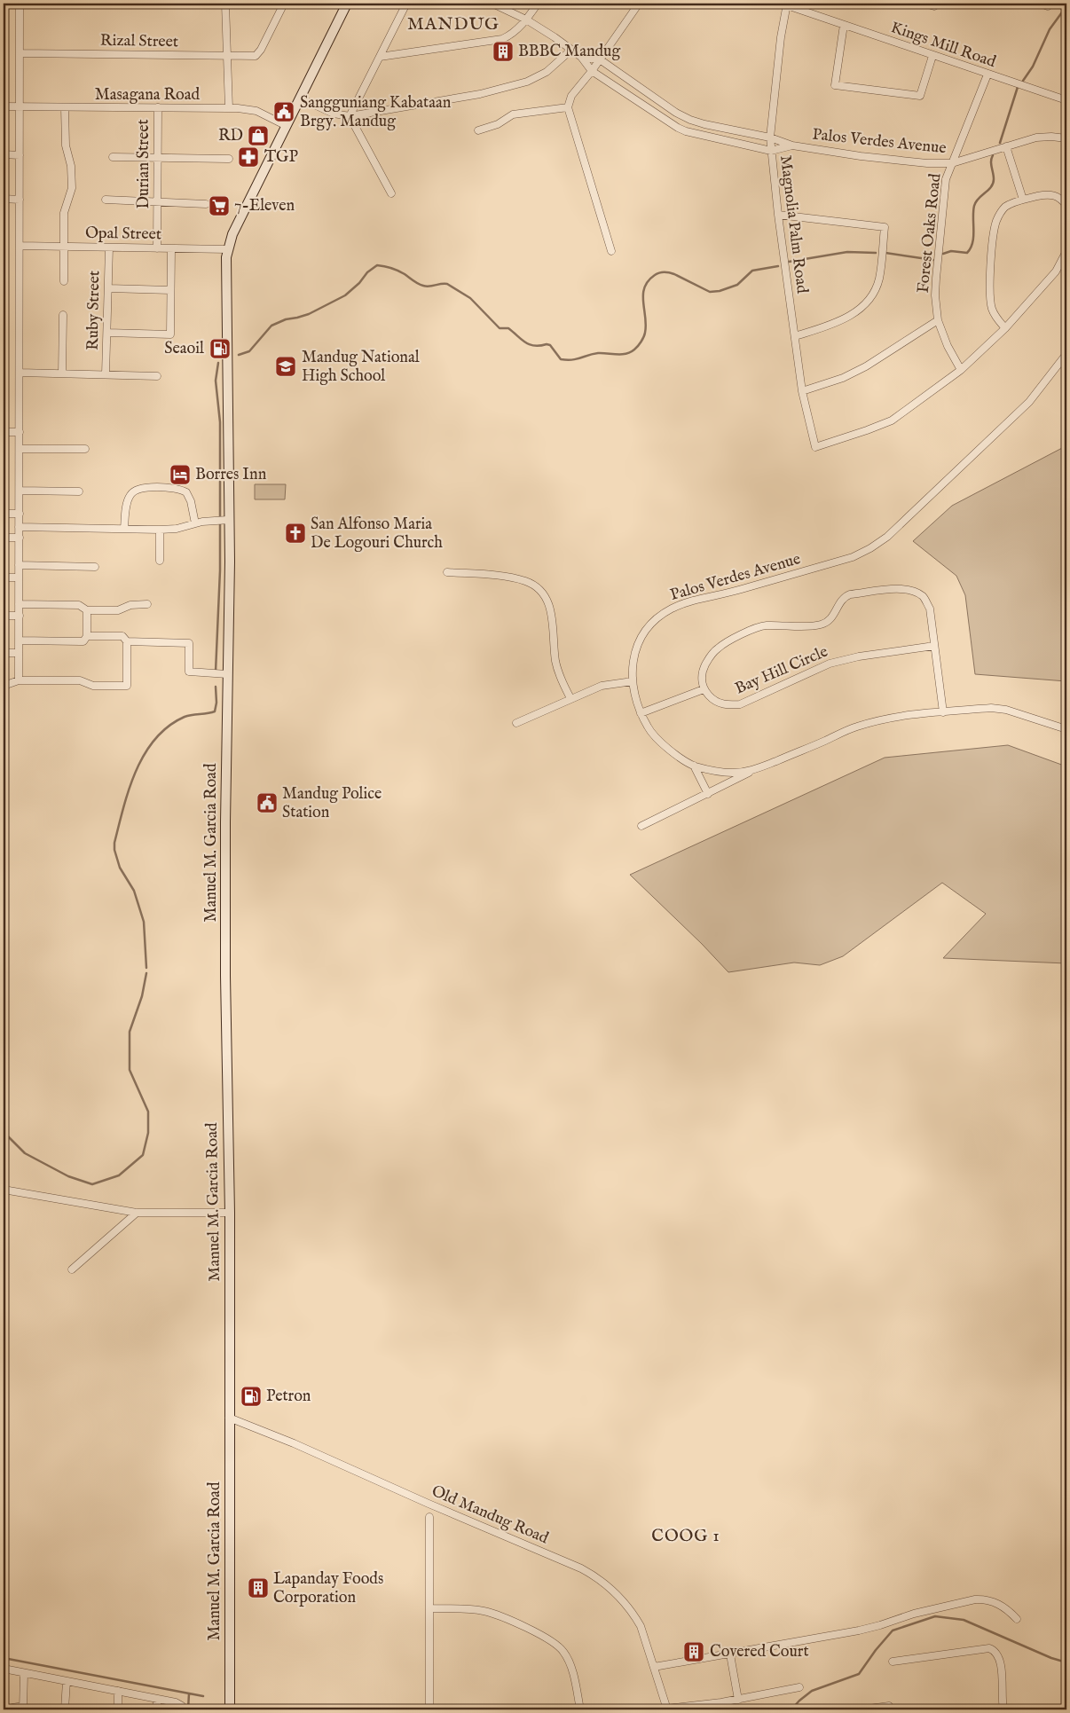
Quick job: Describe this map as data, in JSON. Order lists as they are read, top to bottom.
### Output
{
  "streets": {
    "main road": ["Manuel M. Garcia Road"],
    "street": [
      "Rizal Street",
      "Kings Mill Road",
      "Masagana Road",
      "Palos Verdes Avenue",
      "Durian Street",
      "Magnolia Palm Road",
      "Forest Oaks Road",
      "Opal Street",
      "Ruby Street",
      "Bay Hill Circle",
      "Old Mandug Road"
    ]
  },
  "crossings": [
    ["Kings Mill Road", "Magnolia Palm Road"],
    ["Kings Mill Road", "Forest Oaks Road"],
    ["Masagana Road", "Durian Street"],
    ["Masagana Road", "Manuel M. Garcia Road"],
    ["Palos Verdes Avenue", "Magnolia Palm Road"],
    ["Palos Verdes Avenue", "Forest Oaks Road"],
    ["Palos Verdes Avenue", "Bay Hill Circle"],
    ["Durian Street", "Opal Street"],
    ["Magnolia Palm Road", "Forest Oaks Road"],
    ["Opal Street", "Ruby Street"],
    ["Opal Street", "Manuel M. Garcia Road"],
    ["Manuel M. Garcia Road", "Old Mandug Road"]
  ],
  "districts": ["MANDUG", "COOG 1"],
  "places": {
    "building": ["BBBC Mandug", "Lapanday Foods Corporation", "Covered Court"],
    "public building": ["Sangguniang Kabataan Brgy. Mandug", "Mandug Police Station"],
    "shop": ["RD"],
    "pharmacy": ["TGP"],
    "supermarket": ["7-Eleven"],
    "fuel station": ["Seaoil", "Petron"],
    "school or university": ["Mandug National High School"],
    "hotel": ["Borres Inn"],
    "church": ["San Alfonso Maria De Logouri Church"]
  }
}
